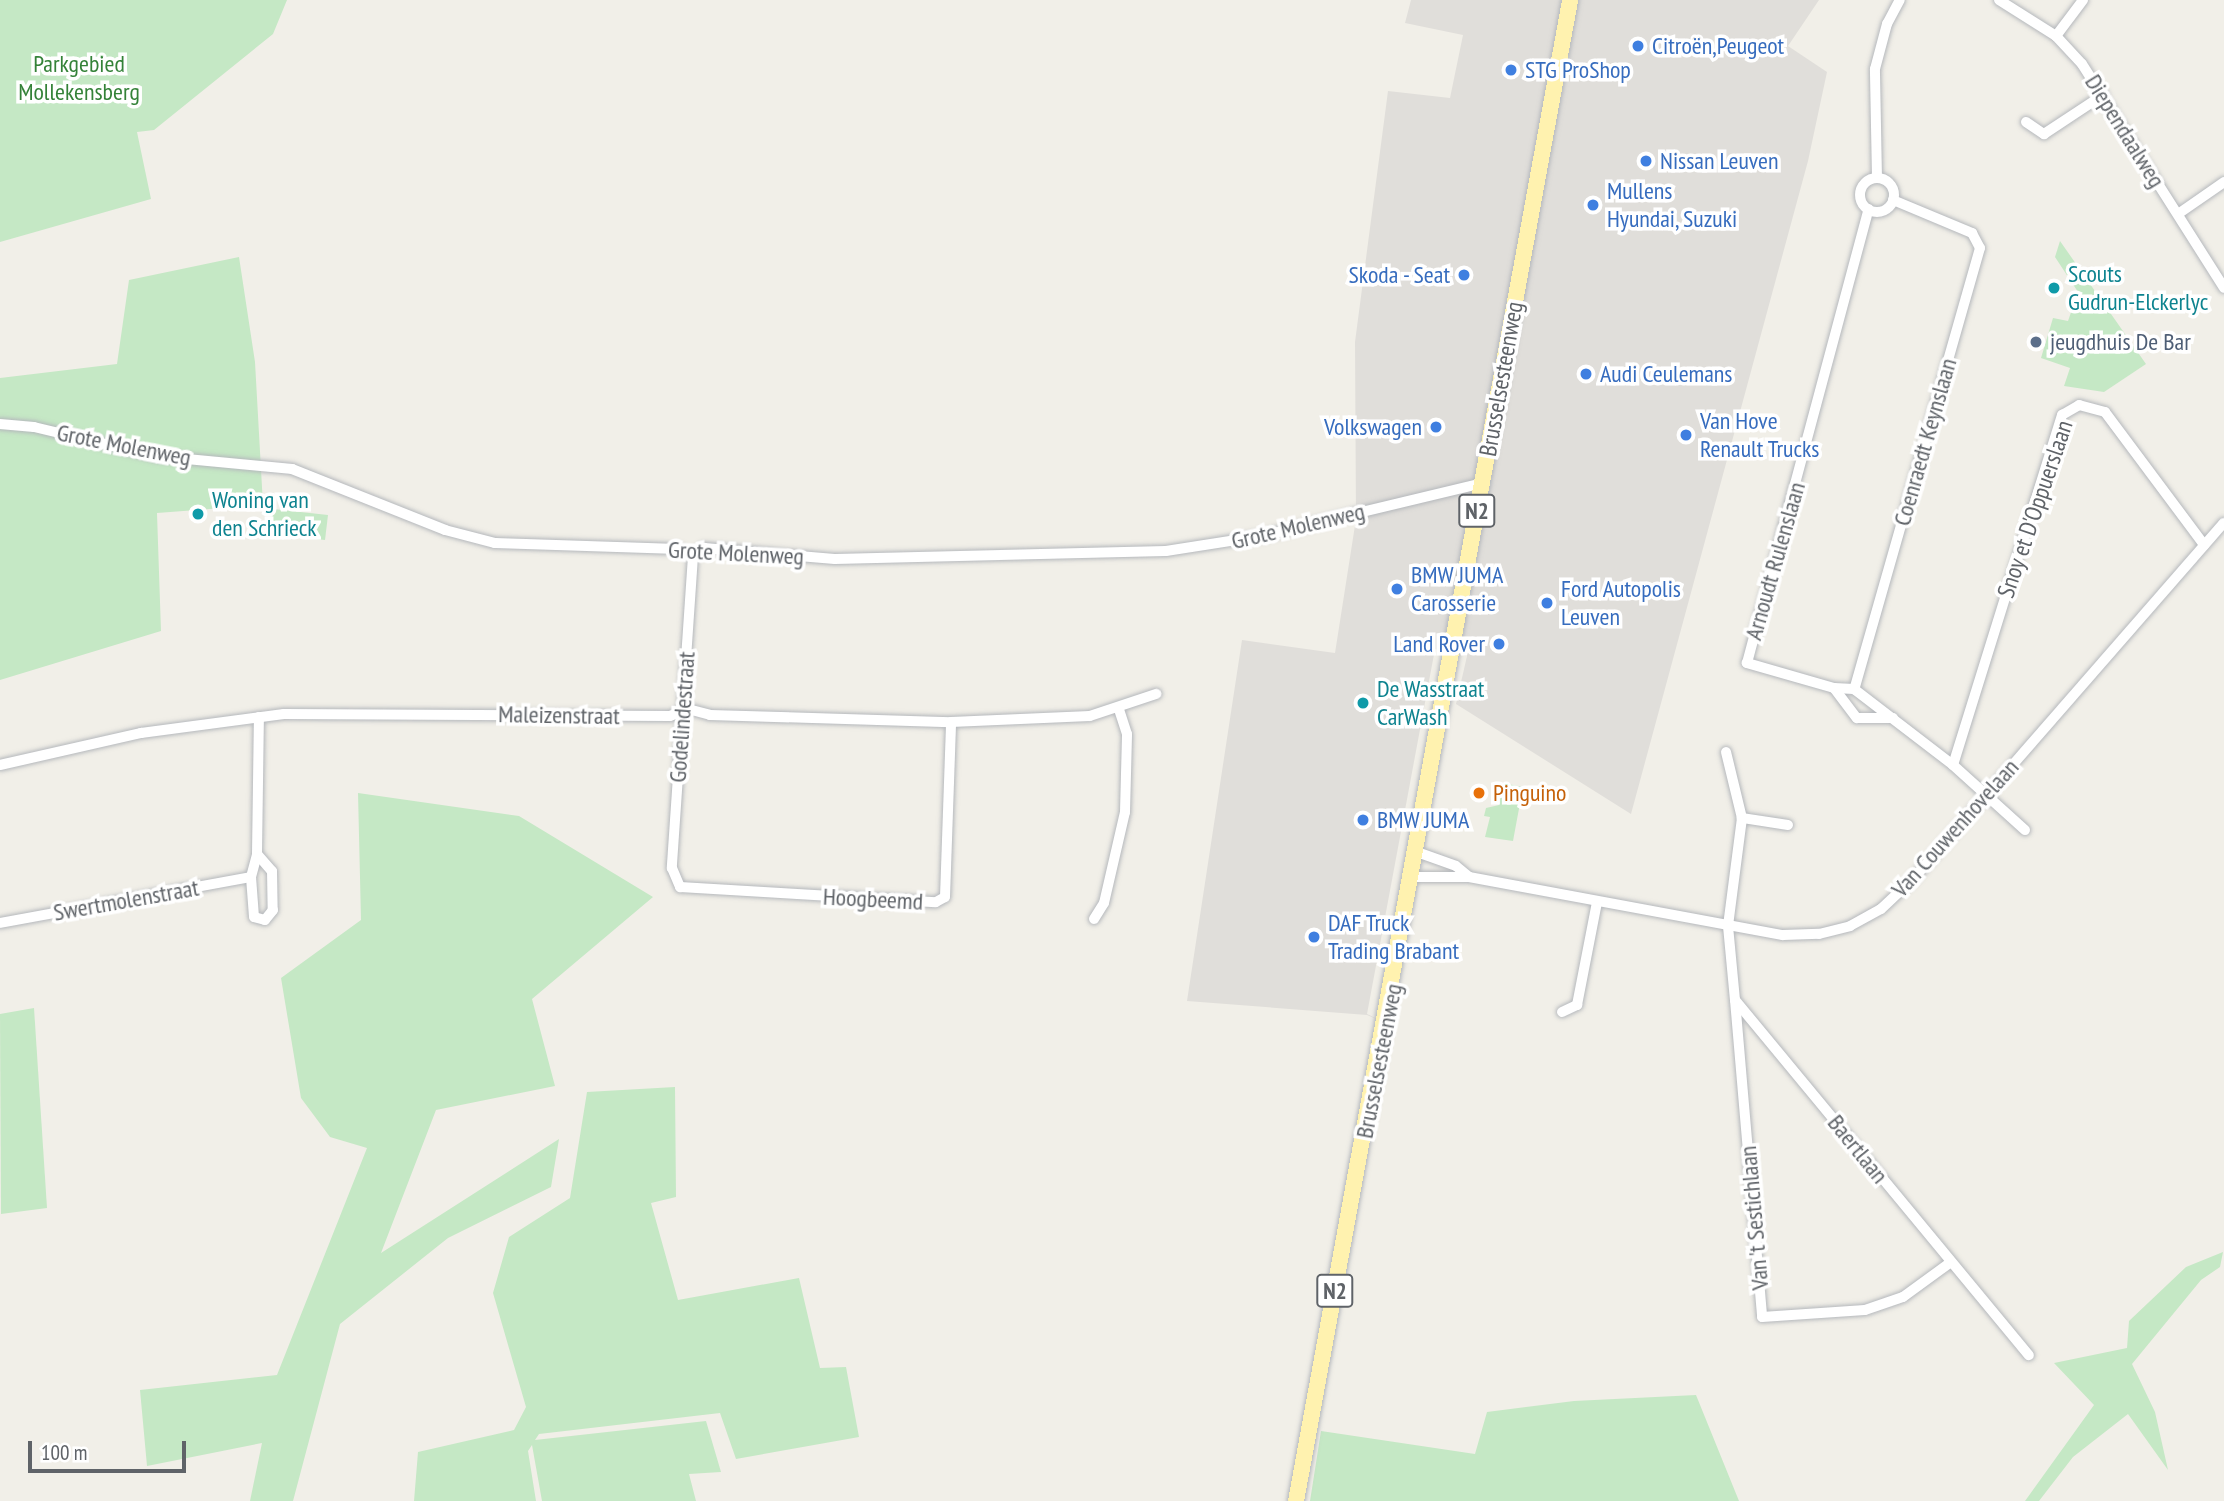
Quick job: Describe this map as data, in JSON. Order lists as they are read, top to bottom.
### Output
{
  "streets": {
    "main road": ["Brusselsesteenweg", "N2"],
    "street": [
      "Diependaalweg",
      "Coenraedt Keynslaan",
      "Grote Molenweg",
      "Snoy et D'Oppuerslaan",
      "Arnoudt Rulenslaan",
      "Maleizenstraat",
      "Godelindestraat",
      "Van Couwenhovelaan",
      "Hoogbeemd",
      "Swertmolenstraat",
      "Baertlaan",
      "Van 't Sestichlaan"
    ]
  },
  "crossings": [
    ["Brusselsesteenweg", "Grote Molenweg"],
    ["Brusselsesteenweg", "Van Couwenhovelaan"],
    ["Coenraedt Keynslaan", "Arnoudt Rulenslaan"],
    ["Grote Molenweg", "Godelindestraat"],
    ["Snoy et D'Oppuerslaan", "Van Couwenhovelaan"],
    ["Maleizenstraat", "Godelindestraat"],
    ["Maleizenstraat", "Hoogbeemd"],
    ["Godelindestraat", "Hoogbeemd"],
    ["Baertlaan", "Van 't Sestichlaan"]
  ],
  "parks": ["Parkgebied Mollekensberg"],
  "places": [
    "Citroën,Peugeot",
    "STG ProShop",
    "Nissan Leuven",
    "Mullens Hyundai, Suzuki",
    "Skoda - Seat",
    "Scouts Gudrun-Elckerlyc",
    "jeugdhuis De Bar",
    "Audi Ceulemans",
    "Volkswagen",
    "Van Hove Renault Trucks",
    "Woning van den Schrieck",
    "BMW JUMA Carosserie",
    "Ford Autopolis Leuven",
    "Land Rover",
    "De Wasstraat CarWash",
    "Pinguino",
    "BMW JUMA",
    "DAF Truck Trading Brabant"
  ],
  "scale_bar": "100 m"
}
